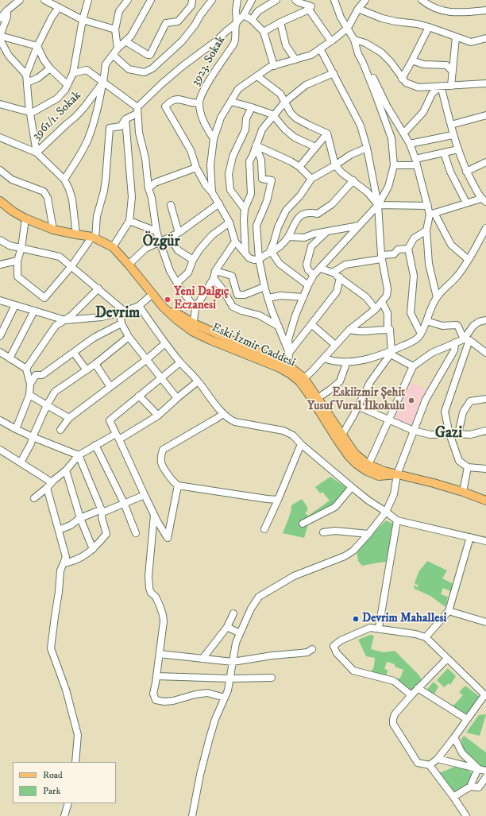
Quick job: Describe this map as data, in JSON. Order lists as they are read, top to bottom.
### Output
{
  "streets": {
    "main road": ["Eski İzmir Caddesi"],
    "street": ["3923. Sokak", "3961/1. Sokak"]
  },
  "districts": ["Özgür", "Devrim", "Gazi"],
  "places": ["Yeni Dalgıç Eczanesi", "Eskiizmir Şehit Yusuf Vural İlkokulu", "Devrim Mahallesi"],
  "legend": ["Road", "Park"]
}
